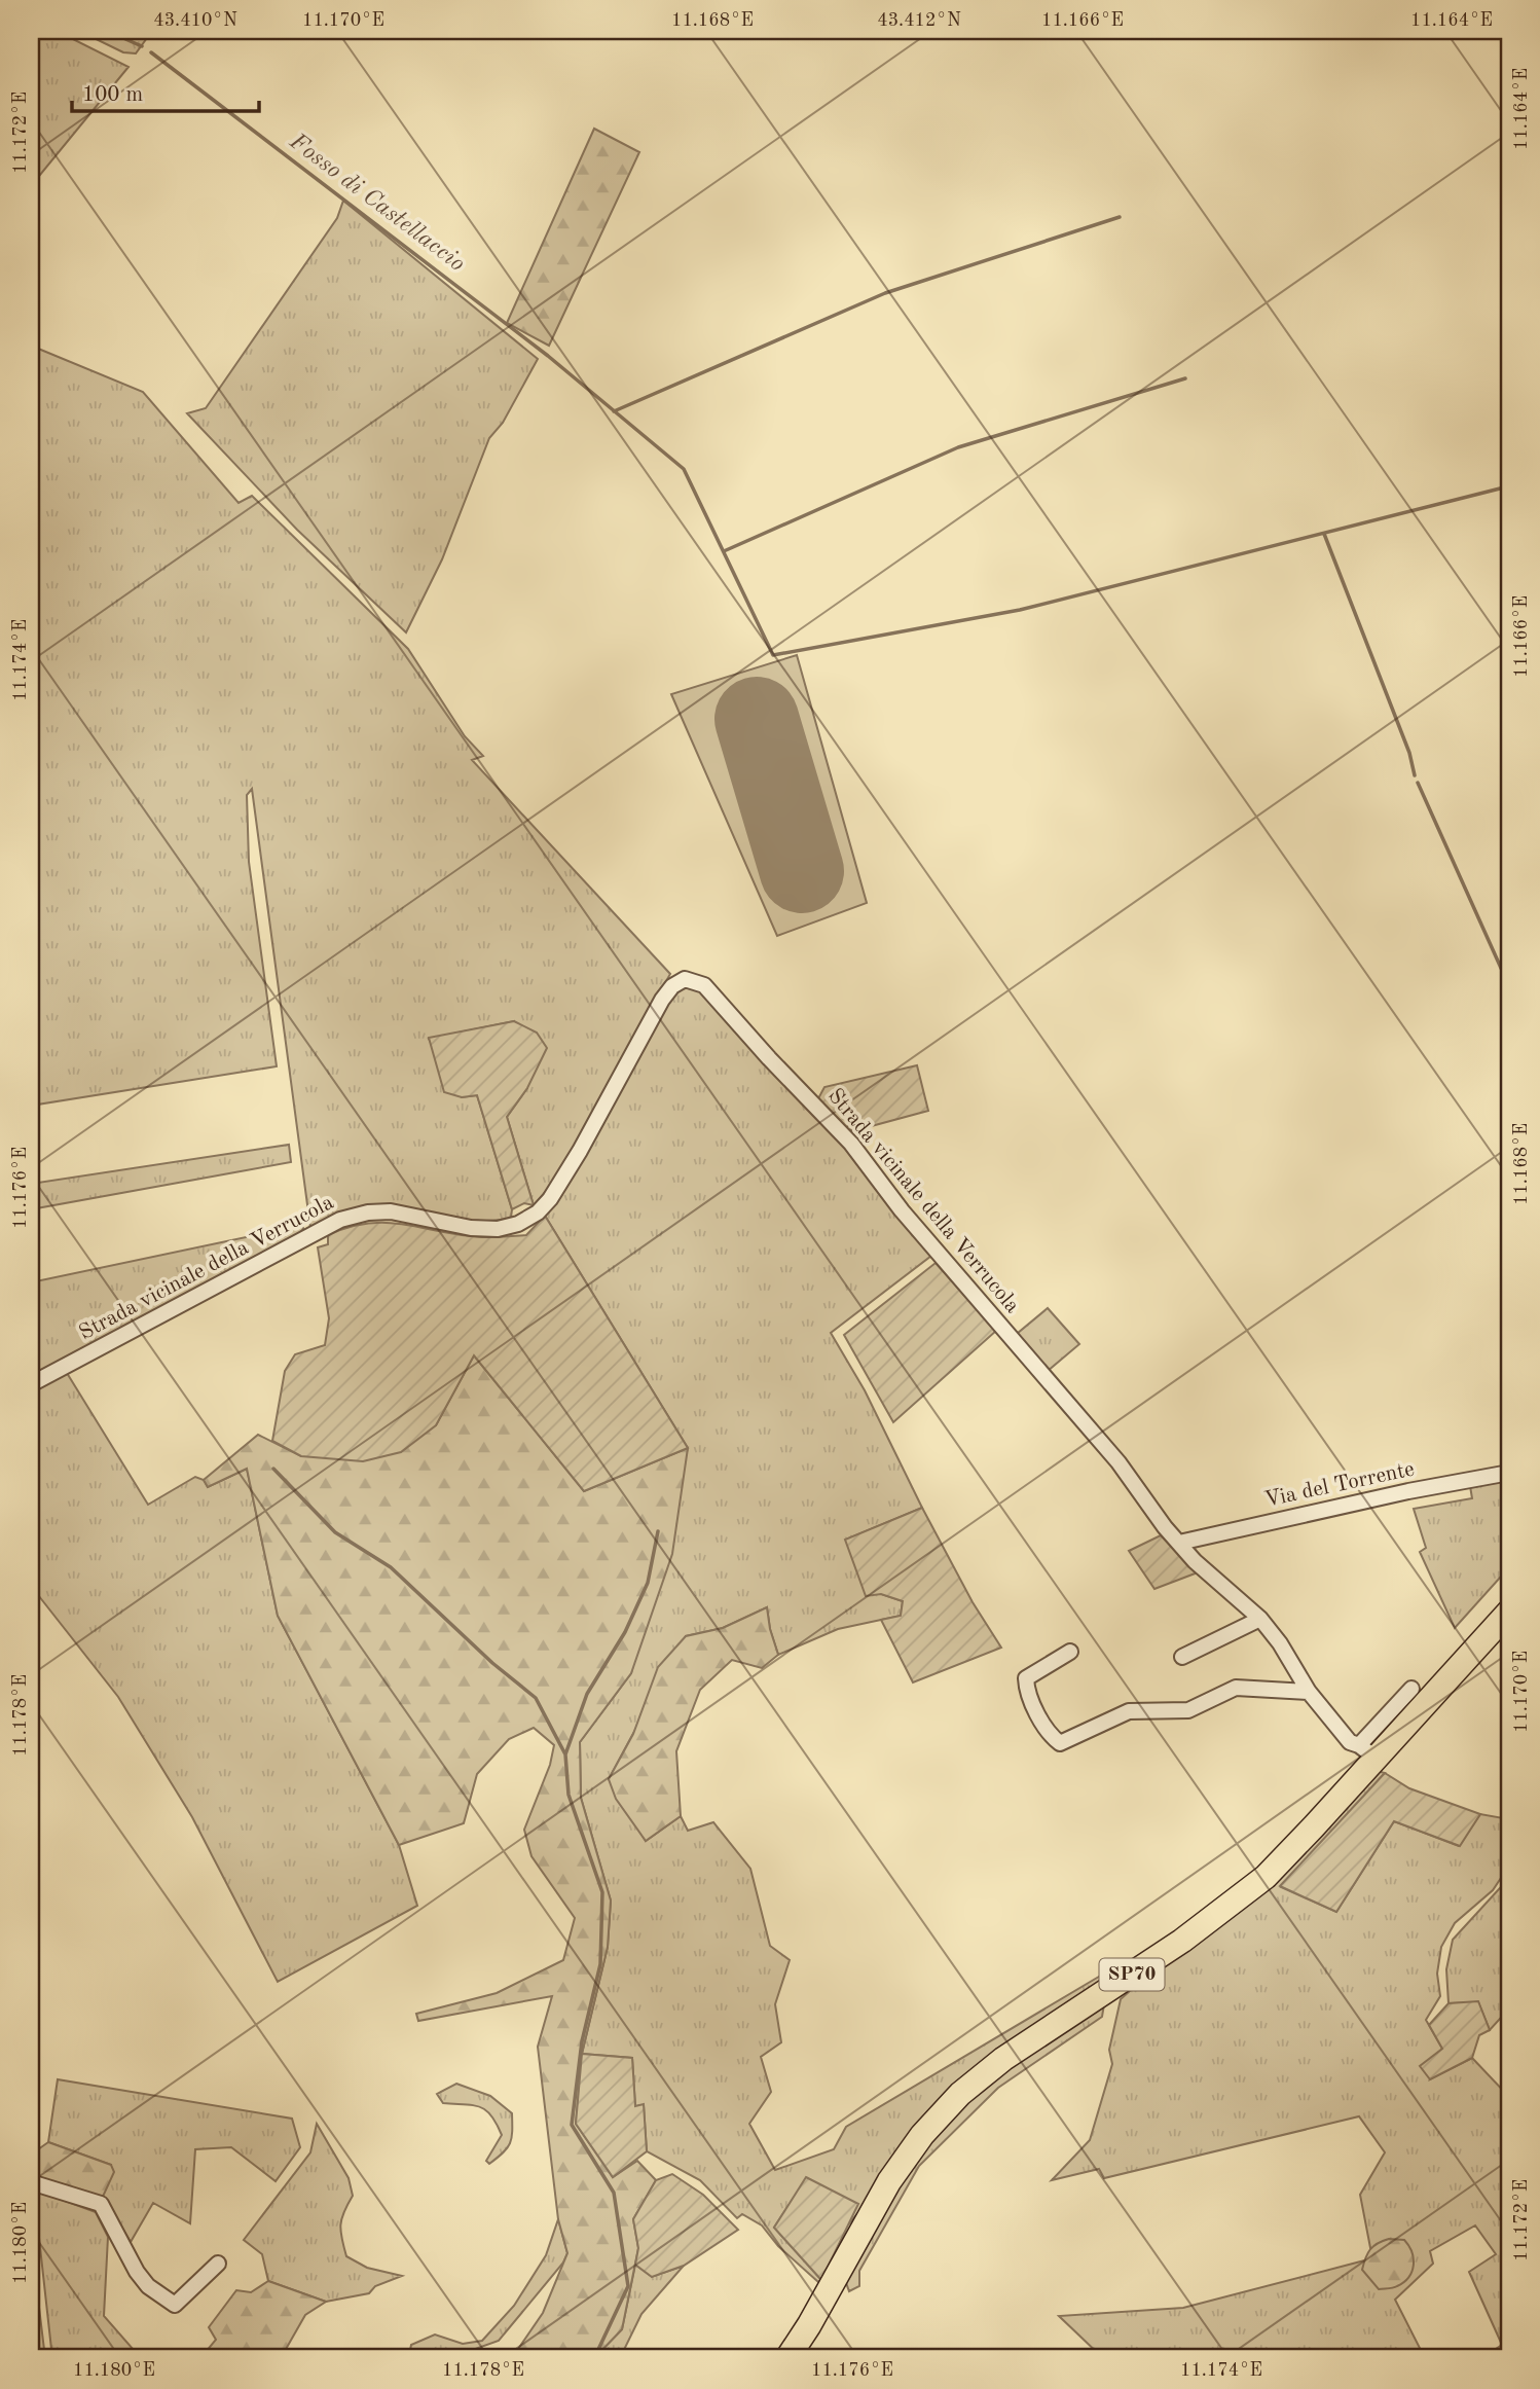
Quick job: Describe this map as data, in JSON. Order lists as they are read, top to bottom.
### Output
{
  "streets": {
    "main road": ["SP70"],
    "street": ["Strada vicinale della Verrucola", "Via del Torrente"]
  },
  "crossings": [
    ["Strada vicinale della Verrucola", "Via del Torrente"]
  ],
  "water": ["Fosso di Castellaccio"],
  "scale_bar": "100 m",
  "coordinates": [
    "43.410°N",
    "11.170°E",
    "11.168°E",
    "43.412°N",
    "11.166°E",
    "11.164°E",
    "11.172°E",
    "11.174°E",
    "11.176°E",
    "11.178°E",
    "11.180°E"
  ]
}
